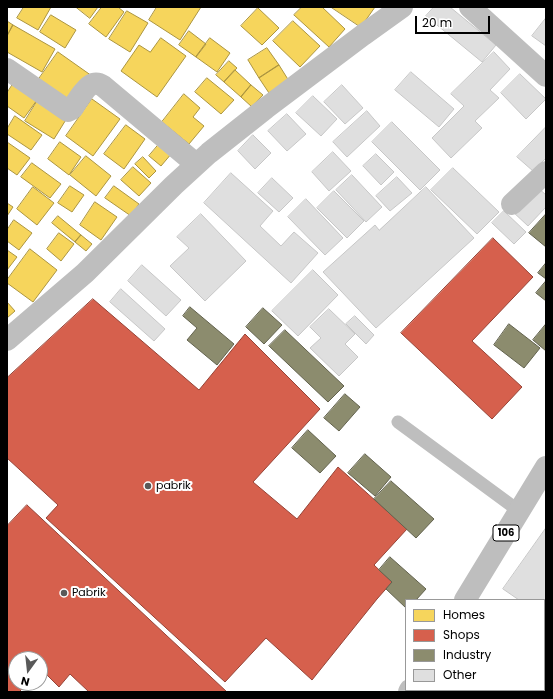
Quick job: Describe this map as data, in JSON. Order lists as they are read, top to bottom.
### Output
{
  "streets": {
    "street": ["106"]
  },
  "places": ["pabrik", "Pabrik"],
  "legend": [
    "Homes",
    "Shops",
    "Industry",
    "Other"
  ],
  "scale_bar": "20 m",
  "north": "bottom"
}
